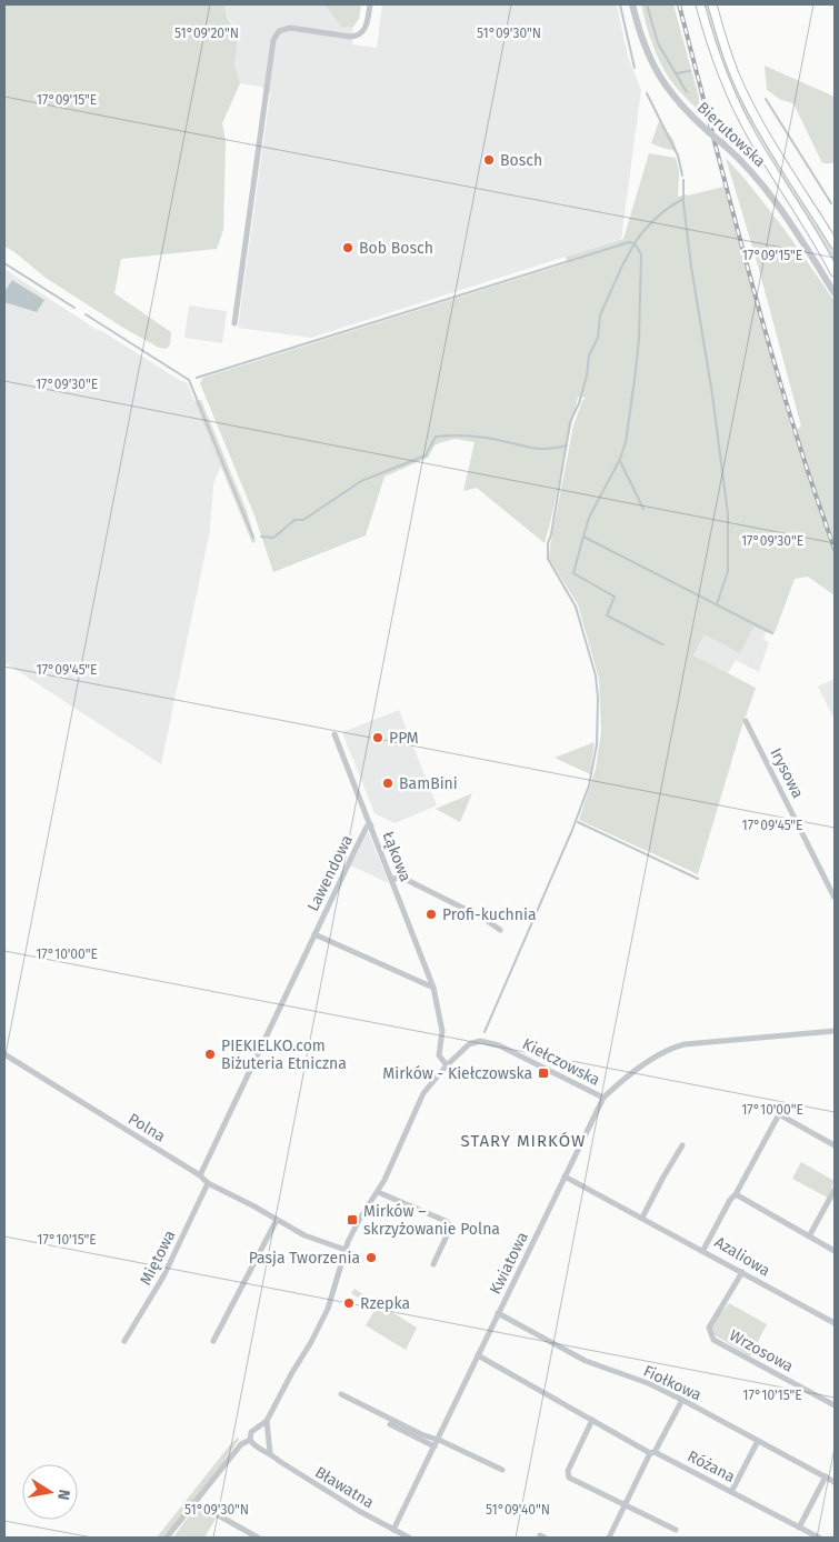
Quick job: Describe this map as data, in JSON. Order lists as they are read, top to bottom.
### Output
{
  "streets": {
    "street": [
      "Bierutowska",
      "Irysowa",
      "Łąkowa",
      "Lawendowa",
      "Kiełczowska",
      "Polna",
      "Azaliowa",
      "Miętowa",
      "Kwiatowa",
      "Wrzosowa",
      "Fiołkowa",
      "Różana",
      "Bławatna"
    ]
  },
  "crossings": [
    ["Łąkowa", "Lawendowa"],
    ["Łąkowa", "Kiełczowska"],
    ["Lawendowa", "Polna"],
    ["Kiełczowska", "Polna"],
    ["Kiełczowska", "Kwiatowa"],
    ["Kiełczowska", "Bławatna"],
    ["Polna", "Miętowa"],
    ["Azaliowa", "Wrzosowa"],
    ["Kwiatowa", "Fiołkowa"],
    ["Kwiatowa", "Różana"],
    ["Kwiatowa", "Bławatna"]
  ],
  "districts": ["STARY MIRKÓW"],
  "places": {
    "other": [
      "Bosch",
      "Bob Bosch",
      "PPM",
      "BamBini",
      "Profi-kuchnia",
      "PIEKIELKO.com Biżuteria Etniczna",
      "Pasja Tworzenia",
      "Rzepka"
    ],
    "transit": ["Mirków - Kiełczowska", "Mirków – skrzyżowanie Polna"]
  },
  "north": "right",
  "coordinates": [
    "51°09'20\"N",
    "51°09'30\"N",
    "17°09'15\"E",
    "17°09'30\"E",
    "17°09'45\"E",
    "17°10'00\"E",
    "17°10'15\"E",
    "51°09'40\"N"
  ]
}
